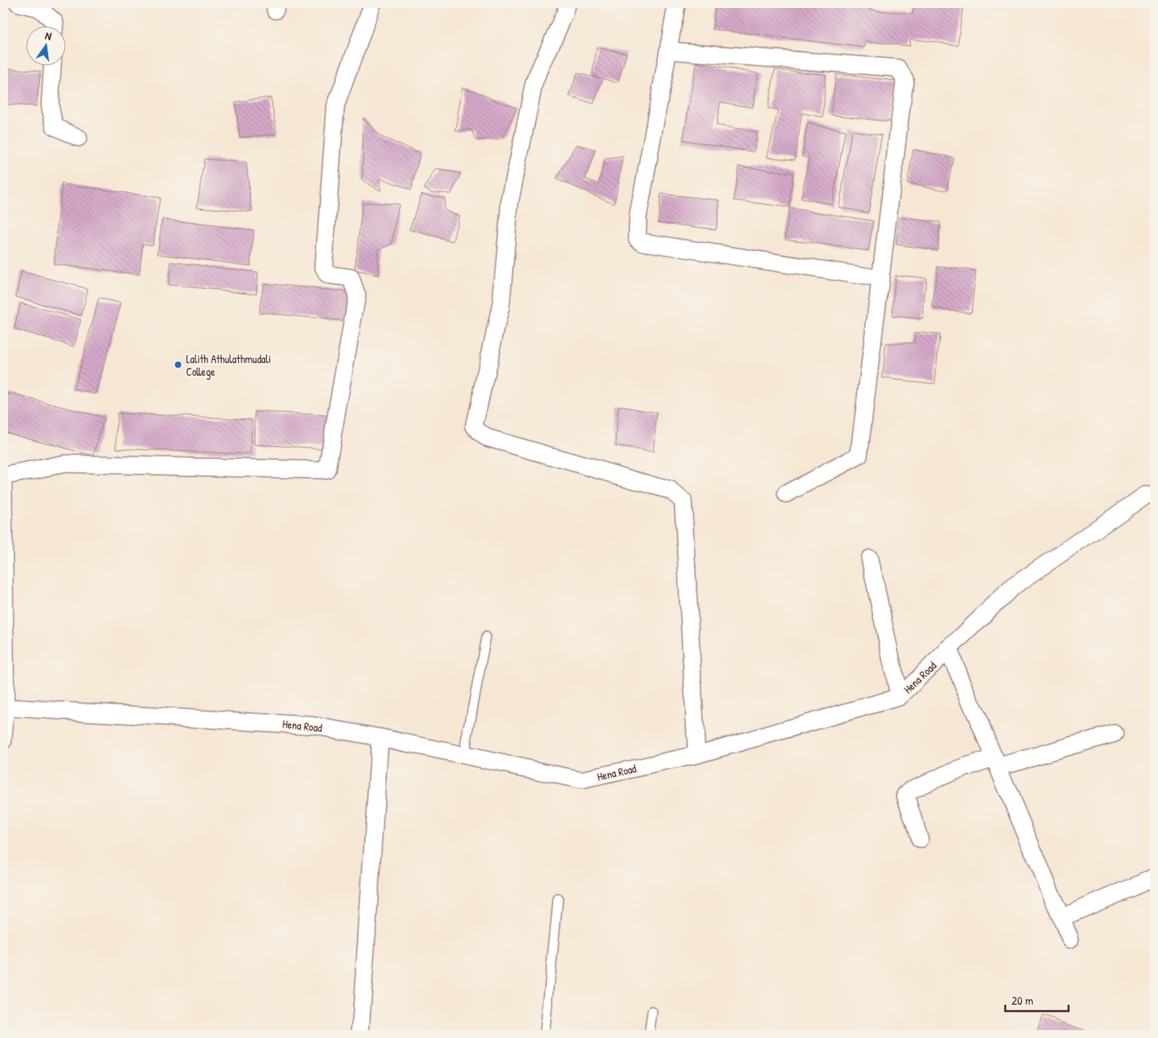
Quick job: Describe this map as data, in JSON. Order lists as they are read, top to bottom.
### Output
{
  "streets": {
    "street": ["Hena Road"]
  },
  "places": ["Lalith Athulathmudali College"],
  "scale_bar": "20 m",
  "north": "top"
}
